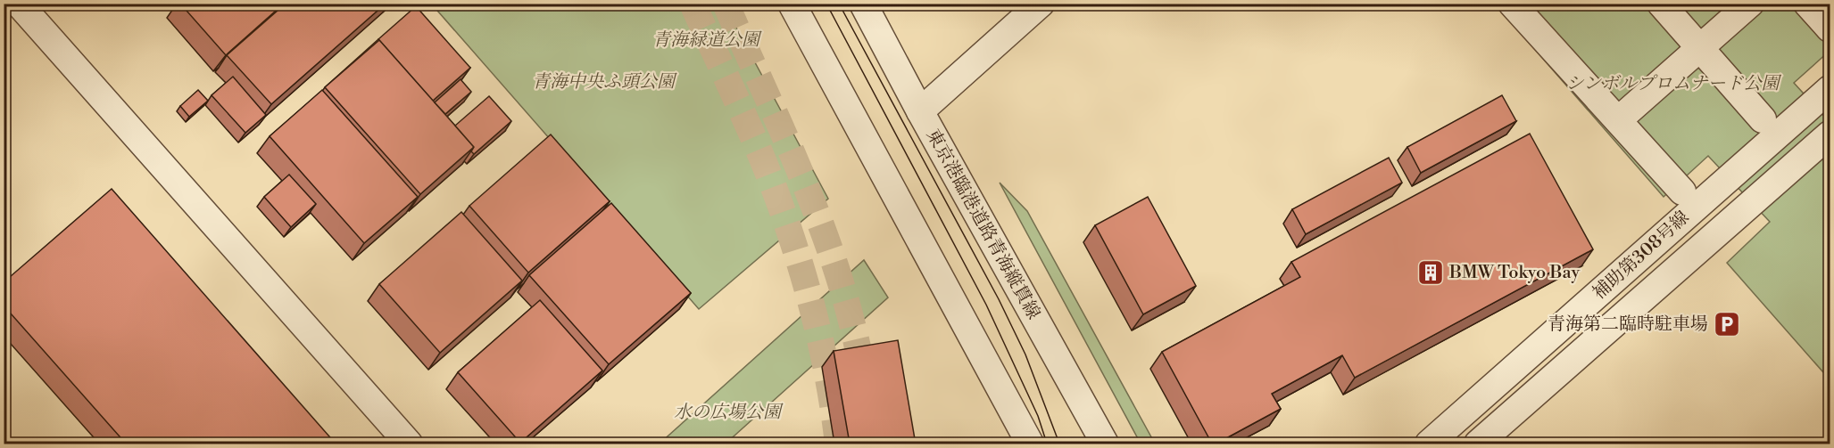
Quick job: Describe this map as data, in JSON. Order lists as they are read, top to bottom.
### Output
{
  "streets": {
    "street": ["東京港臨港道路青海縦貫線", "補助第308号線"]
  },
  "parks": [
    "青海緑道公園",
    "青海中央ふ頭公園",
    "シンボルプロムナード公園",
    "水の広場公園"
  ],
  "places": {
    "building": ["BMW Tokyo Bay"],
    "parking": ["青海第二臨時駐車場"]
  }
}
